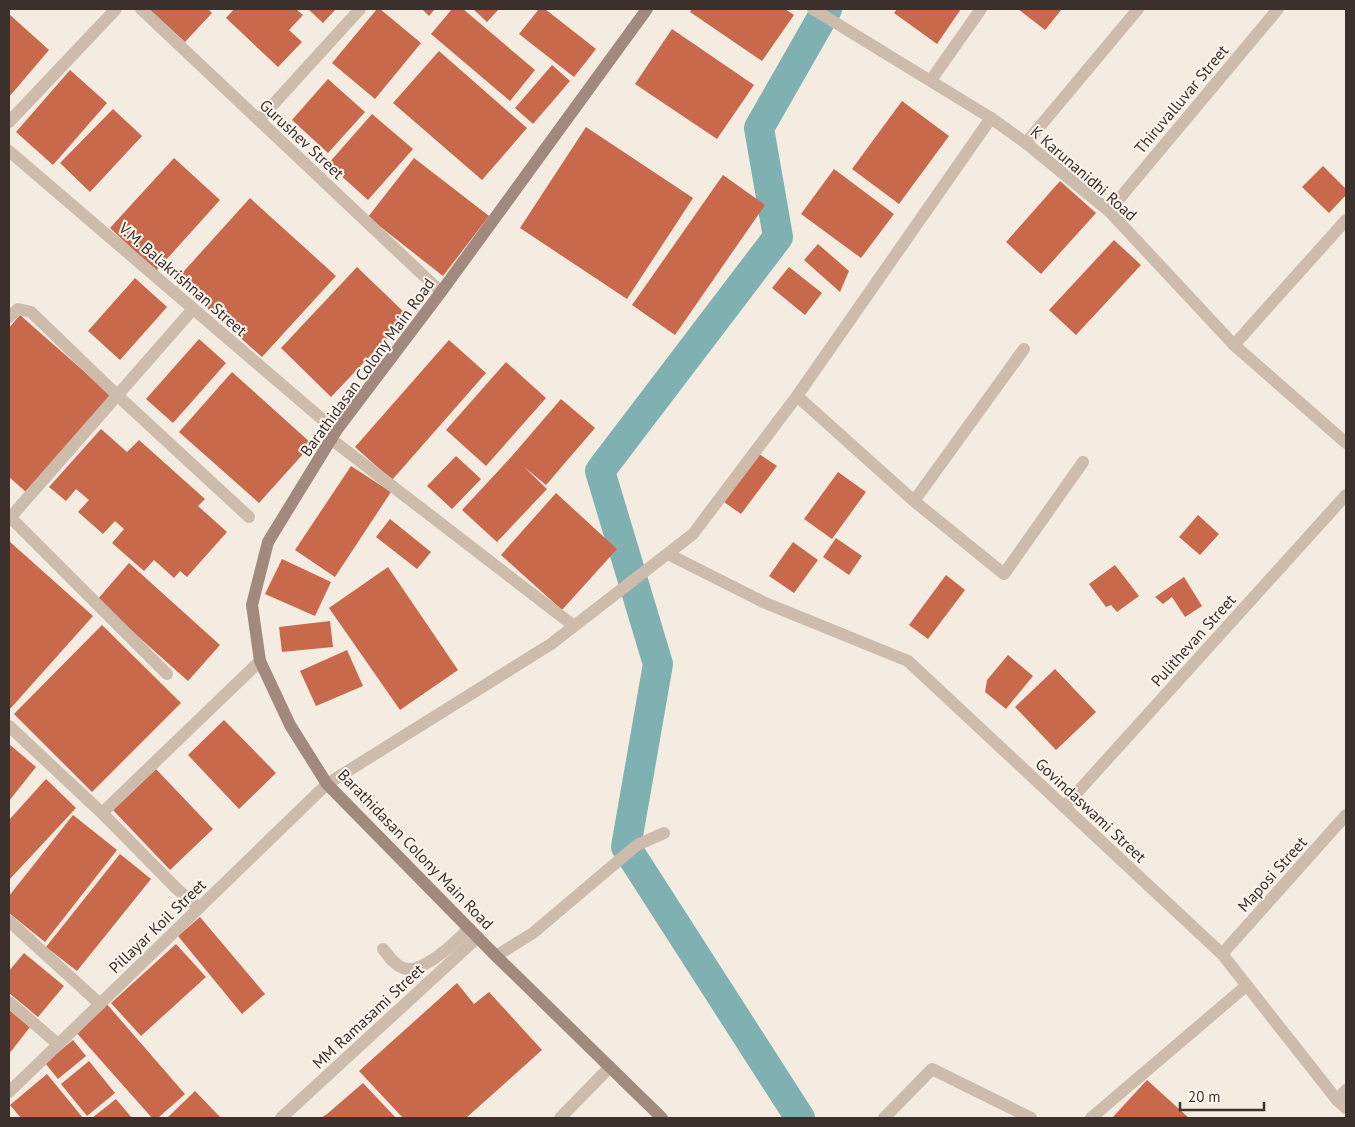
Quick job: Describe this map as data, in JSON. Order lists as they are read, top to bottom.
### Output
{
  "streets": {
    "main road": ["Barathidasan Colony Main Road"],
    "street": [
      "Thiruvalluvar Street",
      "Gurushev Street",
      "K Karunanidhi Road",
      "V.M. Balakrishnan Street",
      "Pulithevan Street",
      "Govindaswami Street",
      "Maposi Street",
      "Pillayar Koil Street",
      "MM Ramasami Street"
    ]
  },
  "crossings": [
    ["Thiruvalluvar Street", "K Karunanidhi Road"],
    ["Gurushev Street", "Barathidasan Colony Main Road"],
    ["K Karunanidhi Road", "Pillayar Koil Street"],
    ["V.M. Balakrishnan Street", "Barathidasan Colony Main Road"],
    ["V.M. Balakrishnan Street", "Pillayar Koil Street"],
    ["Barathidasan Colony Main Road", "Pillayar Koil Street"],
    ["Barathidasan Colony Main Road", "MM Ramasami Street"],
    ["Pulithevan Street", "Govindaswami Street"],
    ["Govindaswami Street", "Maposi Street"],
    ["Govindaswami Street", "Pillayar Koil Street"]
  ],
  "scale_bar": "20 m"
}
